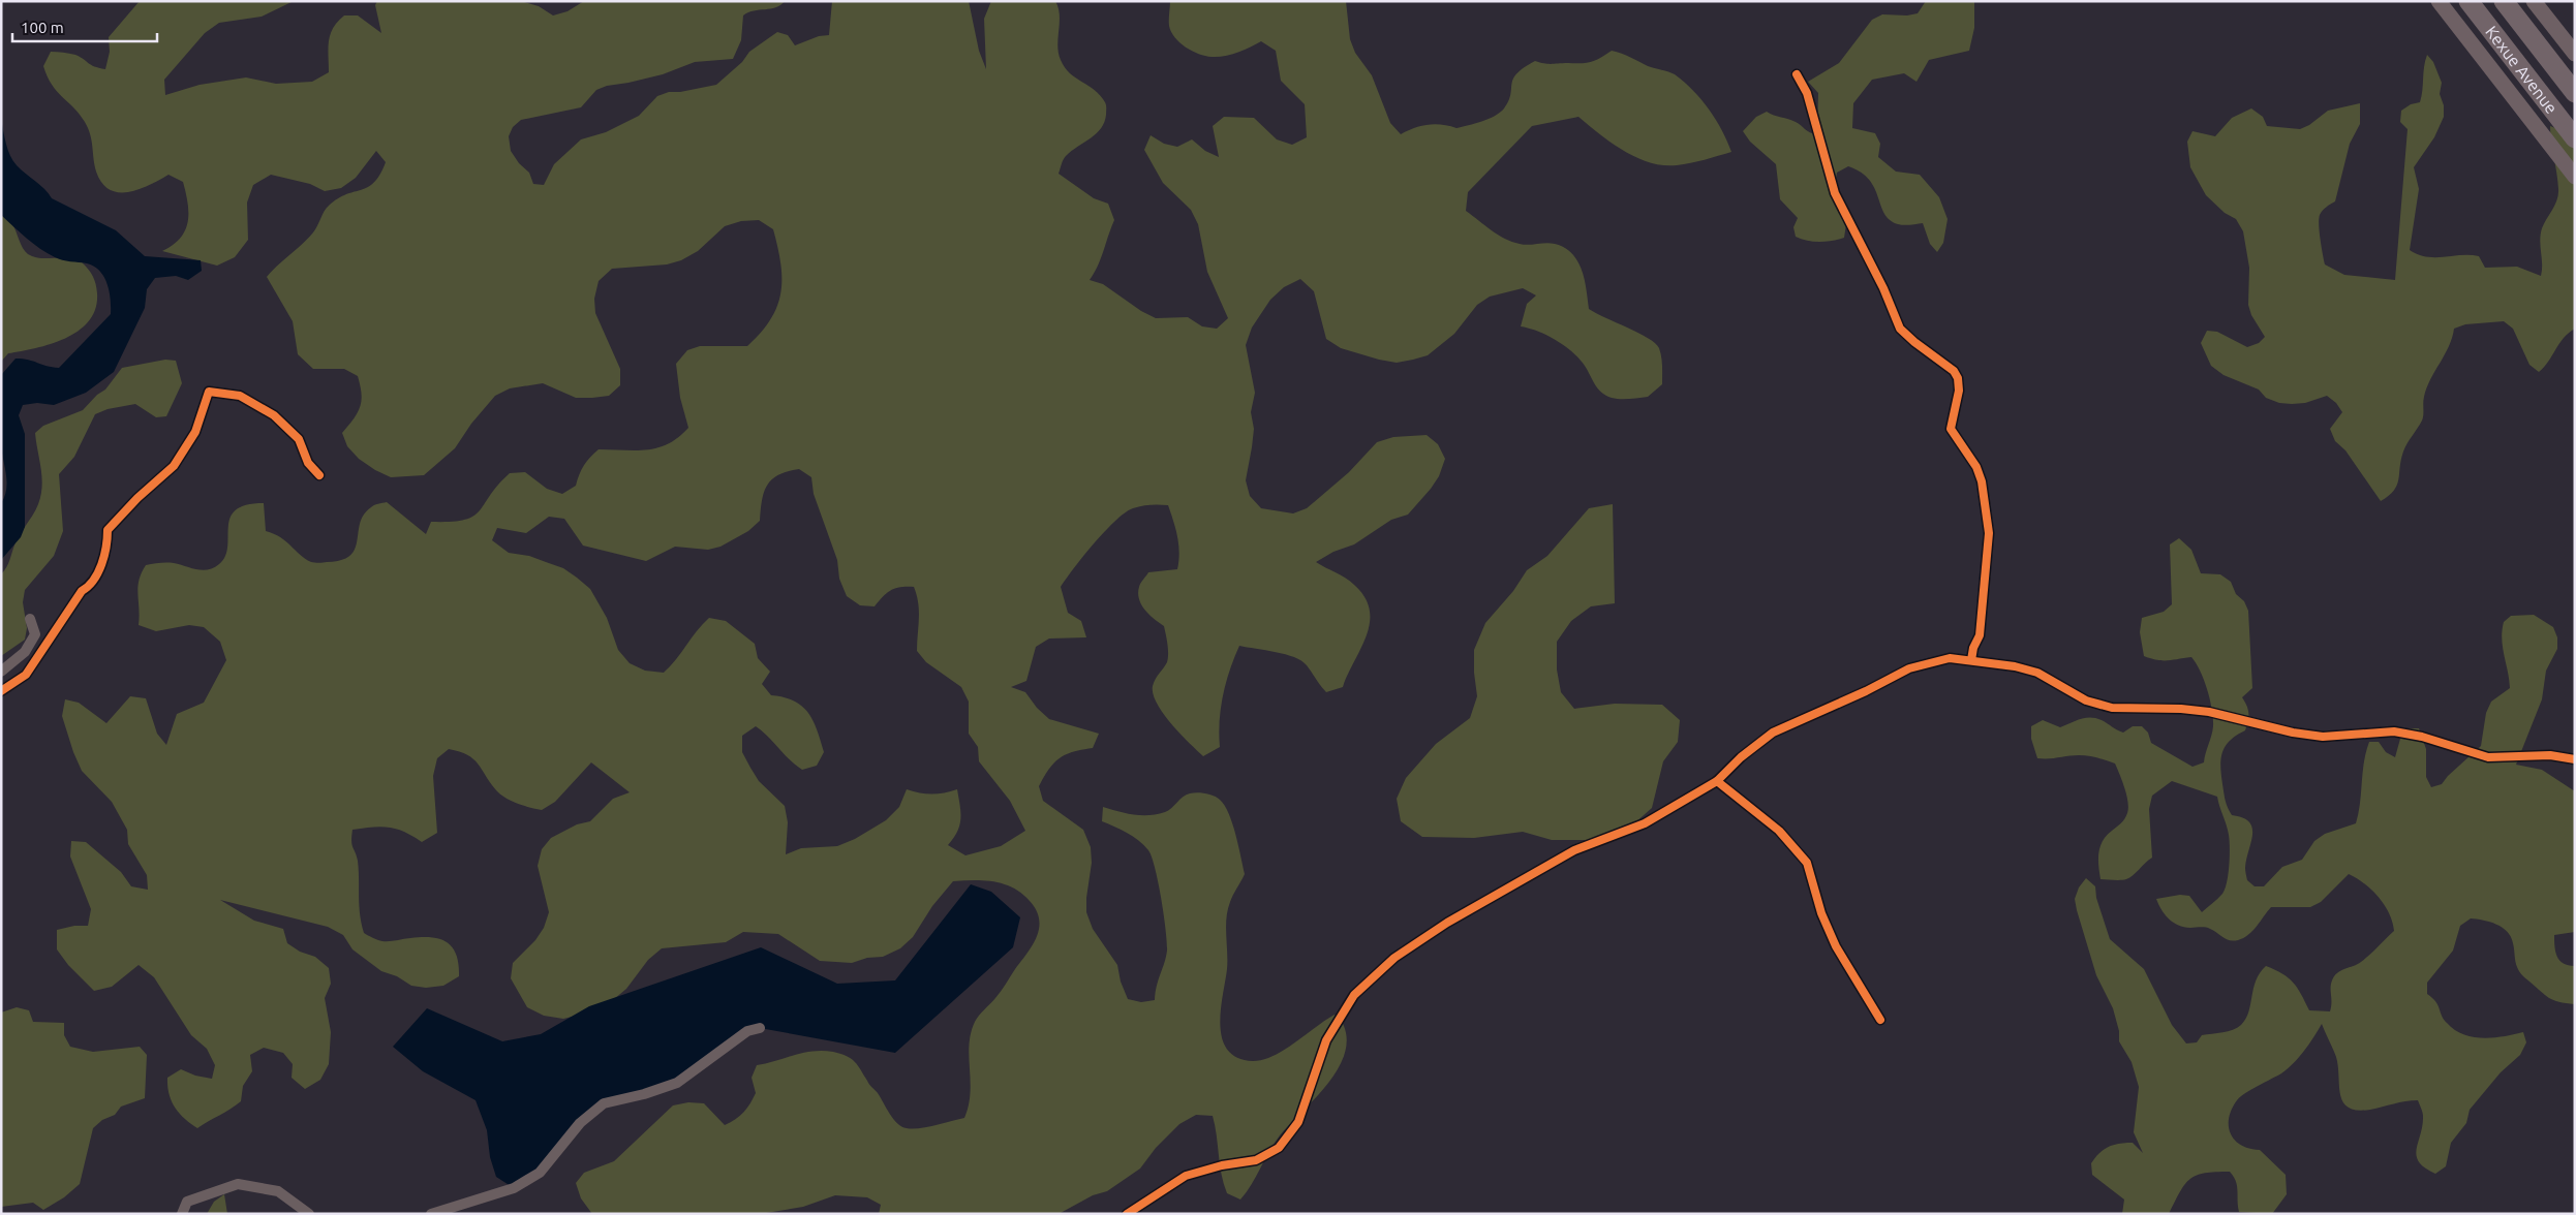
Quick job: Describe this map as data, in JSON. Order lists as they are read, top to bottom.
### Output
{
  "streets": {
    "highway": ["Kexue Avenue"]
  },
  "scale_bar": "100 m"
}
